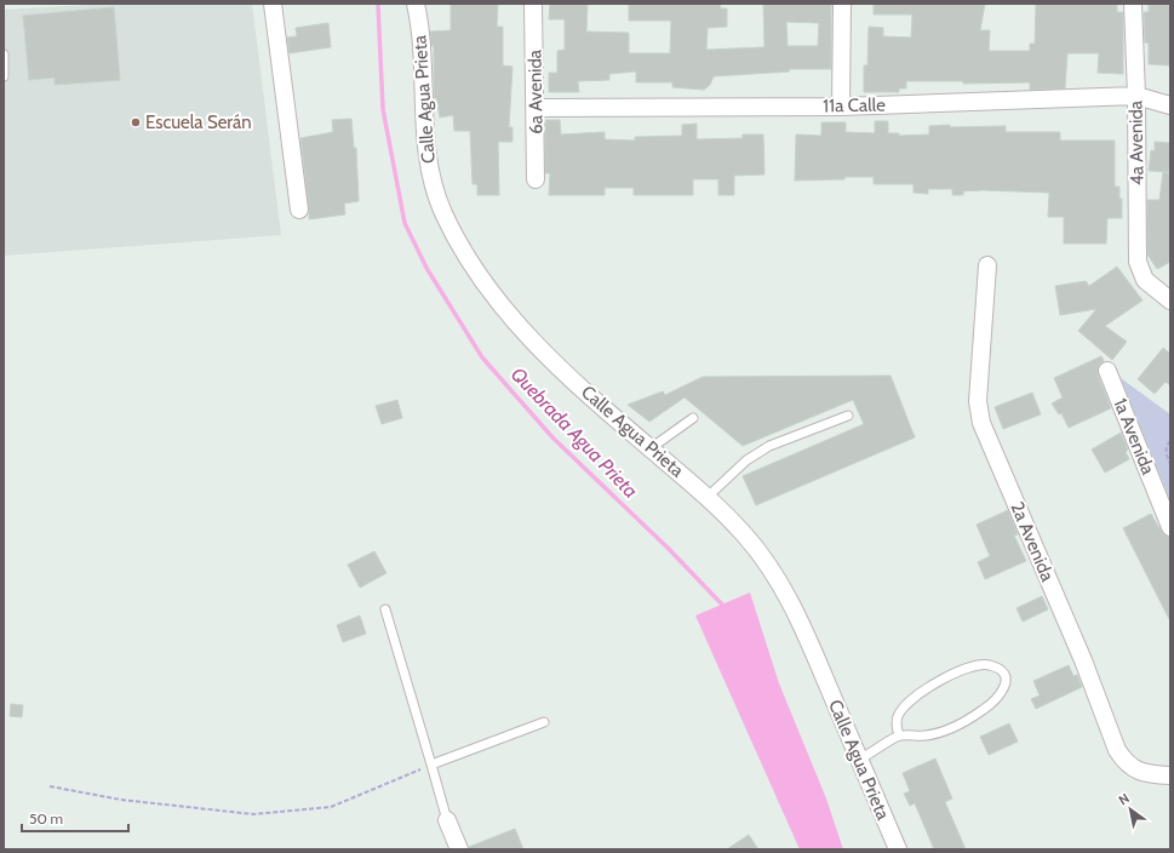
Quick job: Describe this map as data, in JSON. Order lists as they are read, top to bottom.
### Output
{
  "streets": {
    "street": [
      "6a Avenida",
      "Calle Agua Prieta",
      "11a Calle",
      "4a Avenida",
      "1a Avenida",
      "2a Avenida"
    ]
  },
  "crossings": [
    ["6a Avenida", "11a Calle"],
    ["11a Calle", "4a Avenida"]
  ],
  "water": ["Quebrada Agua Prieta"],
  "places": ["Escuela Serán"],
  "scale_bar": "50 m",
  "north": "top left"
}
